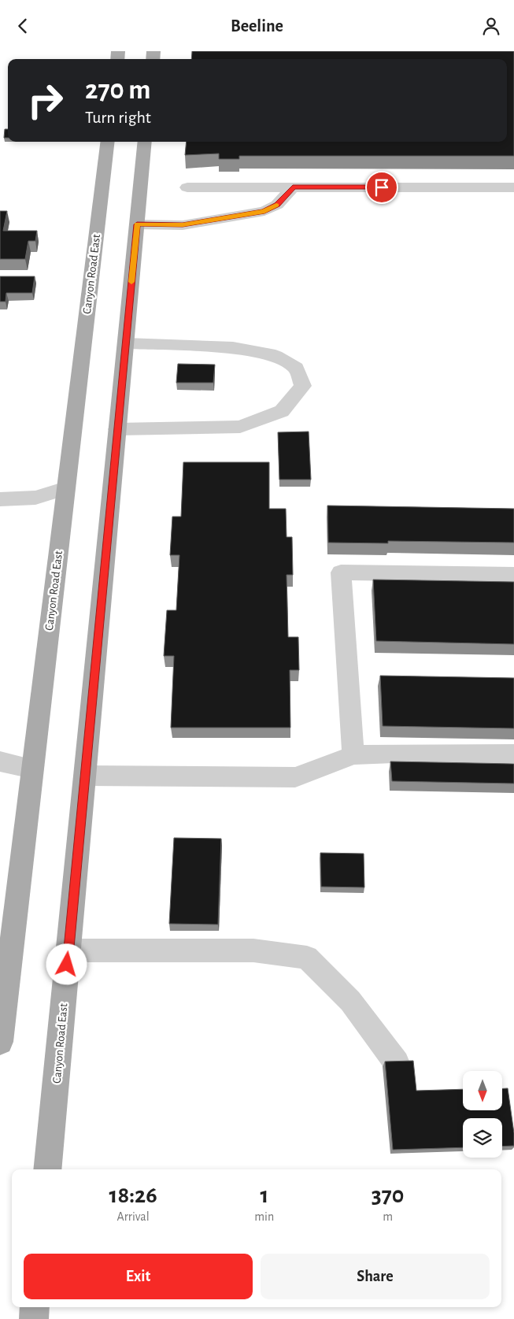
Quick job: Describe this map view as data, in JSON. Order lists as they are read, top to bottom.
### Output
{
  "streets": {
    "main road": ["Canyon Road East"]
  },
  "north": "bottom",
  "page": {
    "header": "Beeline",
    "turn": ["270 m", "Turn right"],
    "eta": [
      "18:26",
      "Arrival",
      "1",
      "min",
      "370",
      "m"
    ],
    "buttons": ["Exit", "Share"]
  }
}
